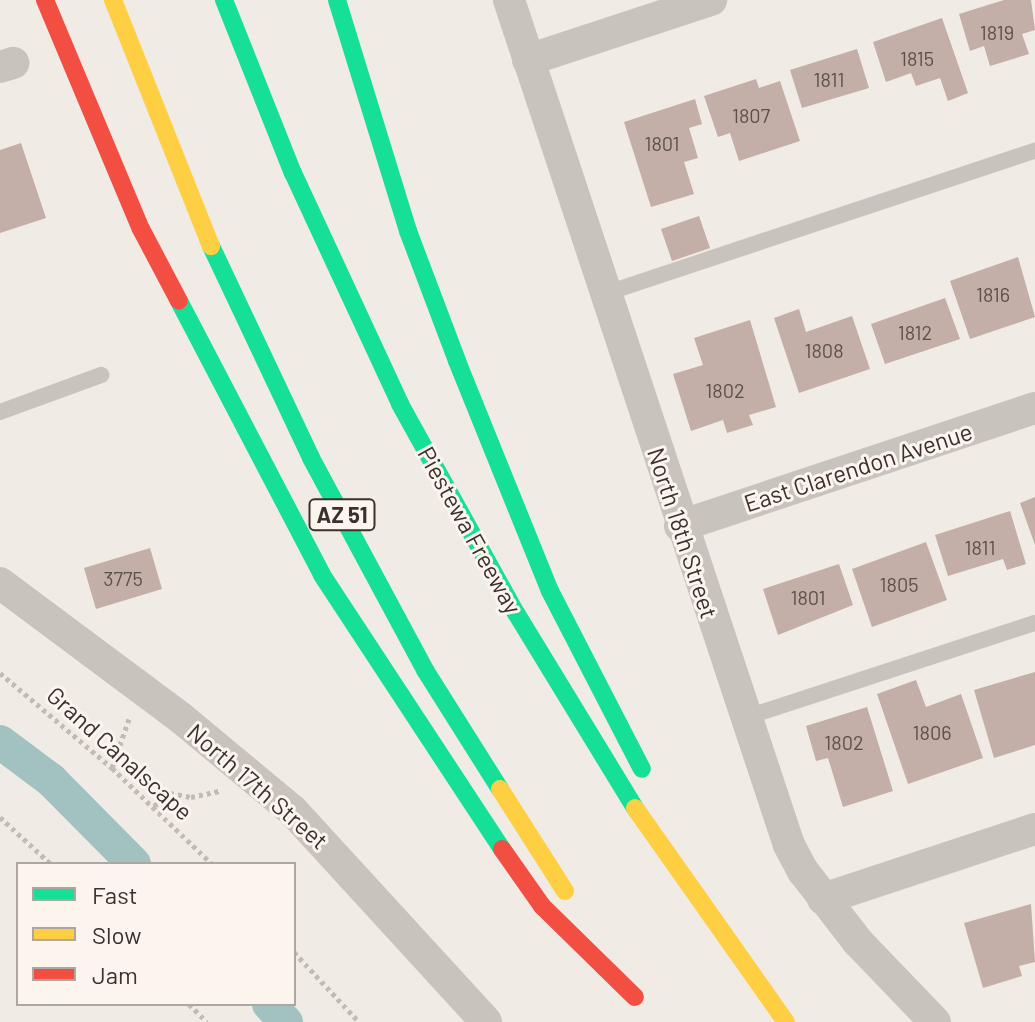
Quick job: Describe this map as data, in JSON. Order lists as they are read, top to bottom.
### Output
{
  "streets": {
    "highway": ["AZ 51", "Piestewa Freeway"],
    "street": ["East Clarendon Avenue", "North 18th Street", "North 17th Street"],
    "path": ["Grand Canalscape"]
  },
  "crossings": [
    ["East Clarendon Avenue", "North 18th Street"]
  ],
  "house_numbers": [
    "1819",
    "1815",
    "1811",
    "1807",
    "1801",
    "1816",
    "1812",
    "1808",
    "1802",
    "1811",
    "3775",
    "1805",
    "1801",
    "1806",
    "1802"
  ],
  "legend": ["Fast", "Slow", "Jam"]
}
